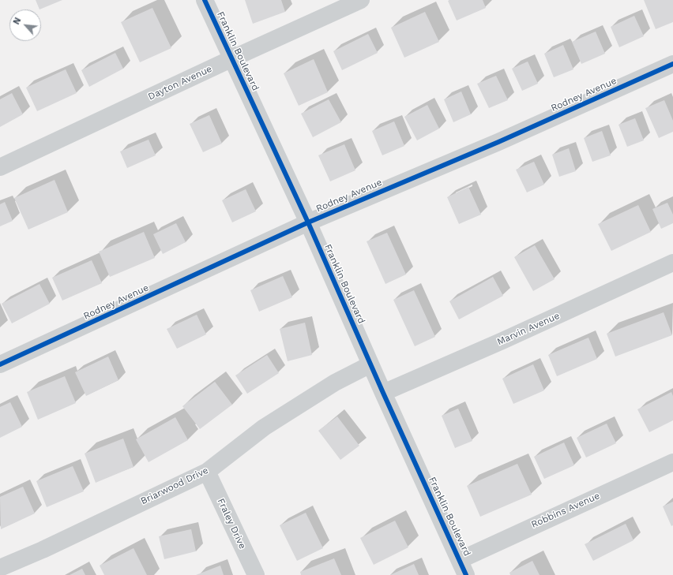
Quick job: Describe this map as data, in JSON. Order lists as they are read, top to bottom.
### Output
{
  "streets": {
    "street": [
      "Franklin Boulevard",
      "Dayton Avenue",
      "Rodney Avenue",
      "Marvin Avenue",
      "Briarwood Drive",
      "Robbins Avenue",
      "Fraley Drive"
    ]
  },
  "crossings": [
    ["Franklin Boulevard", "Dayton Avenue"],
    ["Franklin Boulevard", "Rodney Avenue"],
    ["Franklin Boulevard", "Marvin Avenue"],
    ["Franklin Boulevard", "Briarwood Drive"],
    ["Franklin Boulevard", "Robbins Avenue"],
    ["Briarwood Drive", "Fraley Drive"]
  ],
  "north": "top left"
}
